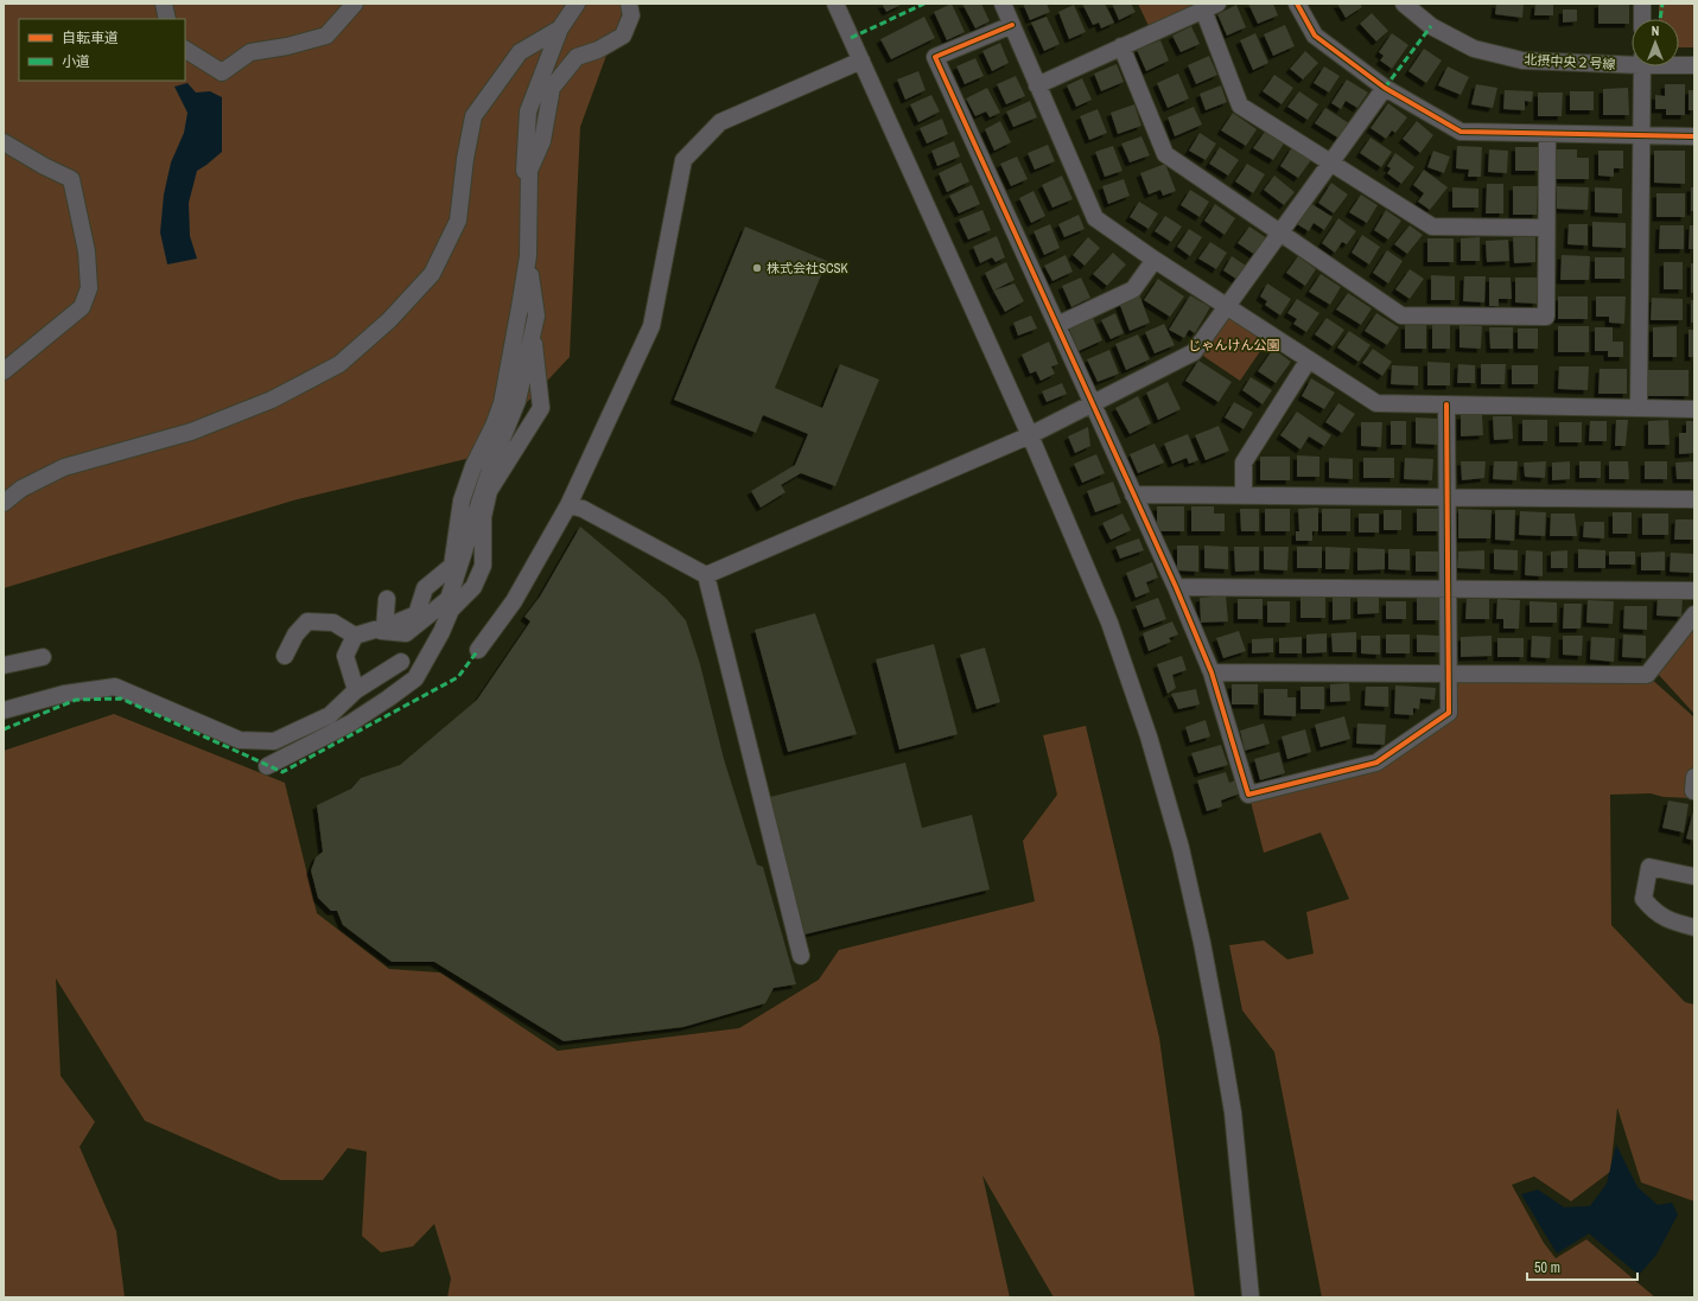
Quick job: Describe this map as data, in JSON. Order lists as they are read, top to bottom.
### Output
{
  "streets": {
    "street": ["北摂中央２号線"]
  },
  "parks": ["じゃんけん公園"],
  "places": ["株式会社SCSK"],
  "legend": ["自転車道", "小道"],
  "scale_bar": "50 m",
  "north": "top"
}
